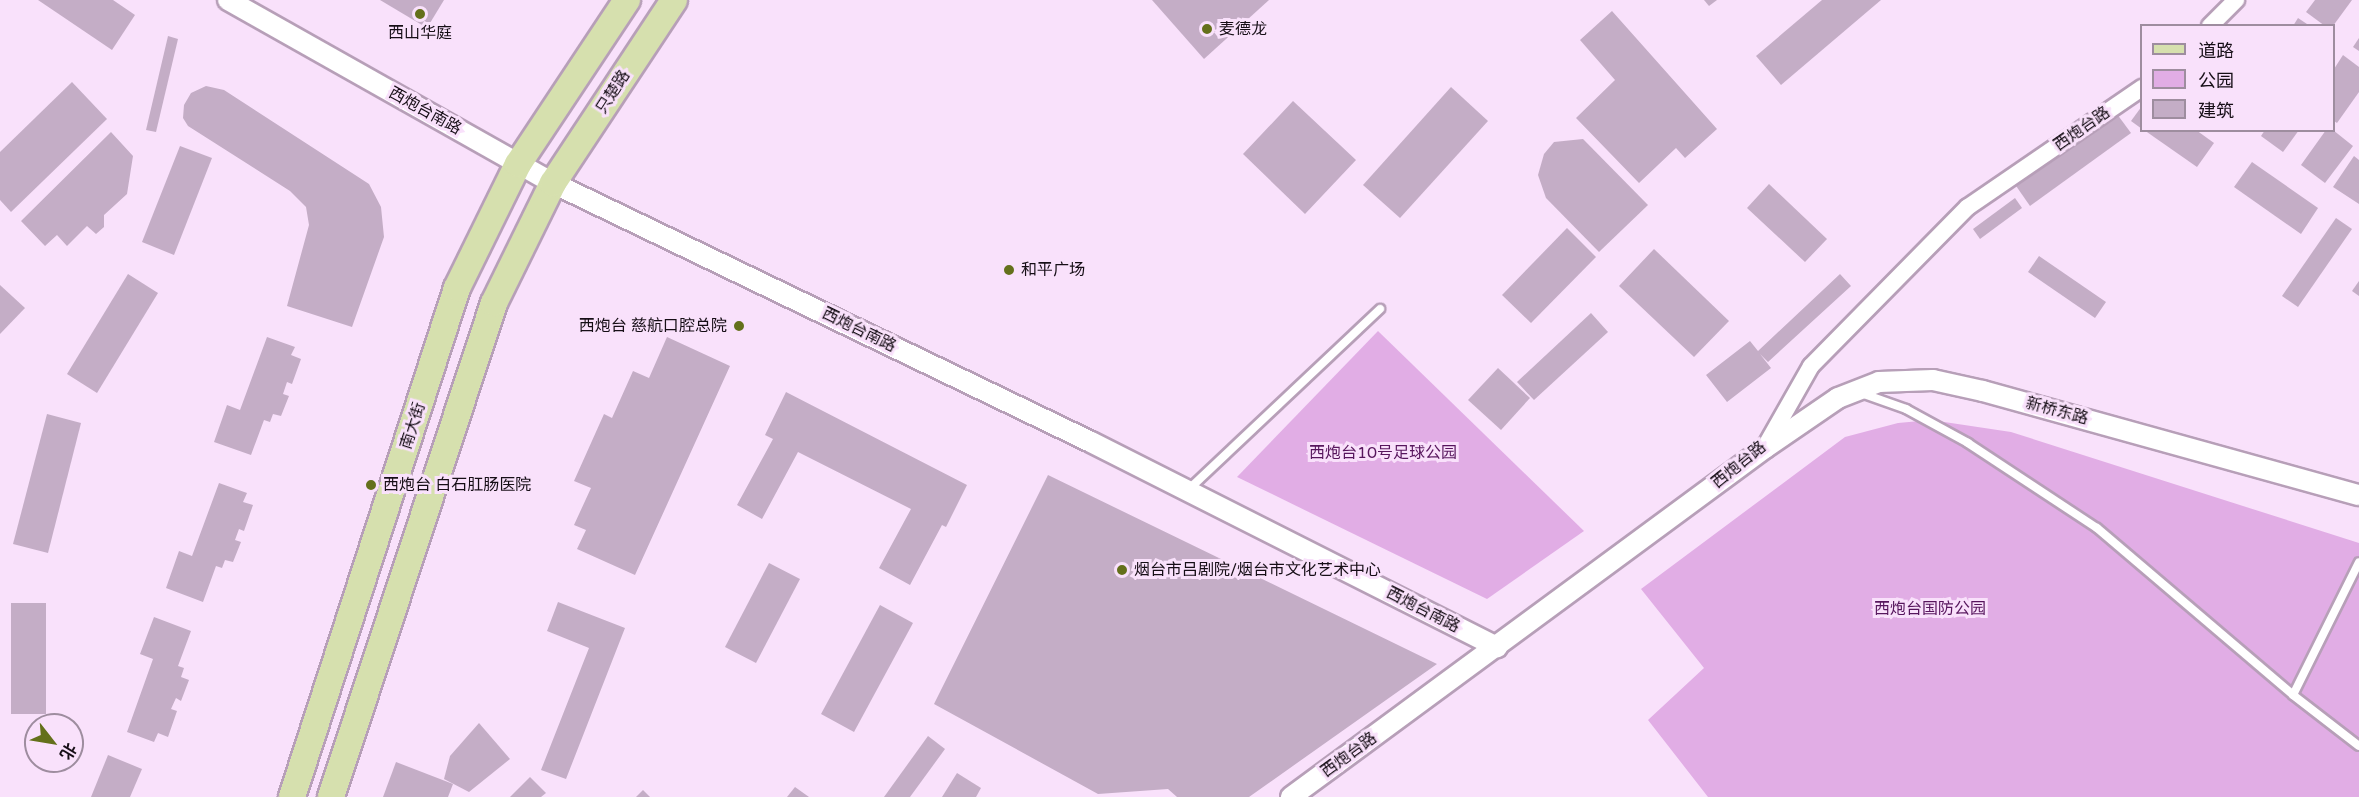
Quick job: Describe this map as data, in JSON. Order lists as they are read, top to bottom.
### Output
{
  "streets": {
    "main road": ["只楚路", "南大街"],
    "street": ["西炮台南路", "西炮台路", "新桥东路"]
  },
  "crossings": [
    ["只楚路", "西炮台南路"],
    ["西炮台南路", "西炮台路"],
    ["西炮台南路", "南大街"],
    ["西炮台路", "新桥东路"]
  ],
  "parks": ["西炮台10号足球公园", "西炮台国防公园"],
  "places": [
    "西山华庭",
    "麦德龙",
    "和平广场",
    "西炮台 慈航口腔总院",
    "西炮台 白石肛肠医院",
    "烟台市吕剧院/烟台市文化艺术中心"
  ],
  "legend": ["道路", "公园", "建筑"],
  "north": "bottom right"
}
